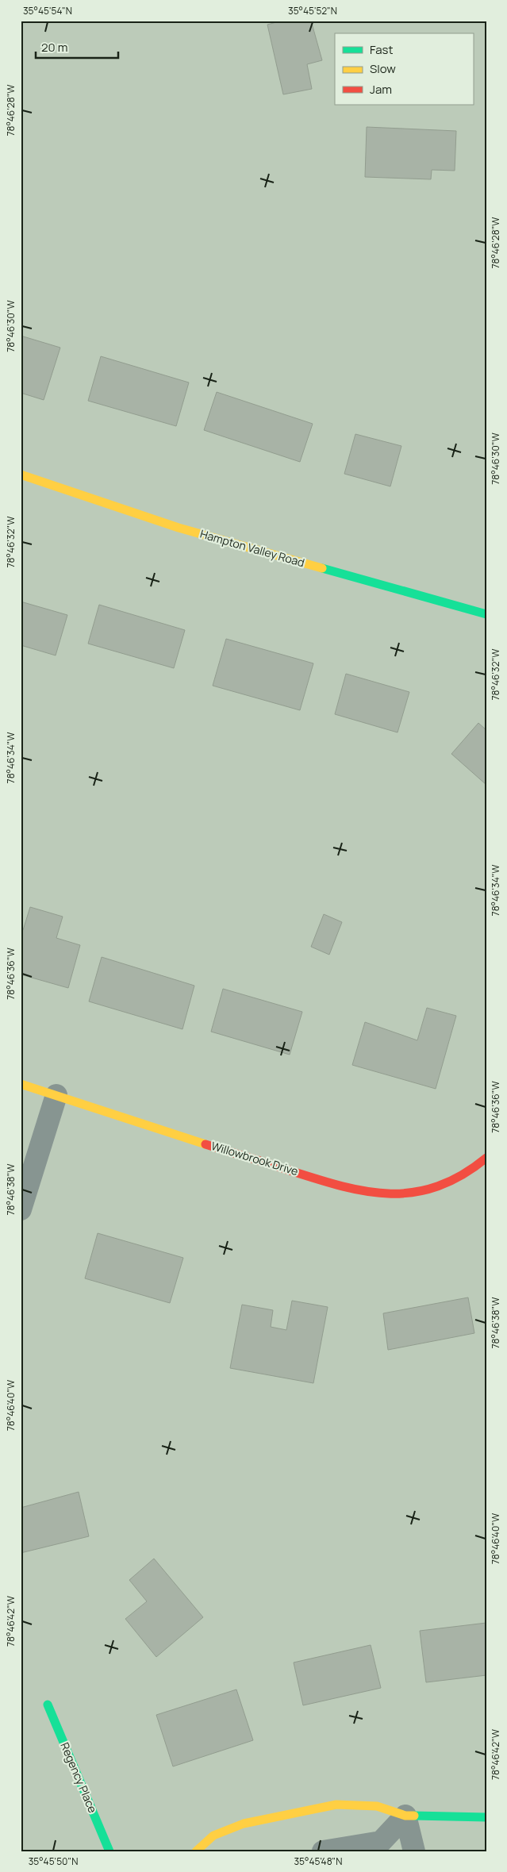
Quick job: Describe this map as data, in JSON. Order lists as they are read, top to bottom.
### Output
{
  "streets": {
    "street": ["Hampton Valley Road", "Willowbrook Drive", "Regency Place"]
  },
  "legend": ["Fast", "Slow", "Jam"],
  "scale_bar": "20 m",
  "coordinates": [
    "35°45'54\"N",
    "35°45'52\"N",
    "78°46'28\"W",
    "78°46'30\"W",
    "78°46'32\"W",
    "78°46'34\"W",
    "78°46'36\"W",
    "78°46'38\"W",
    "78°46'40\"W",
    "78°46'42\"W",
    "35°45'50\"N",
    "35°45'48\"N"
  ]
}
